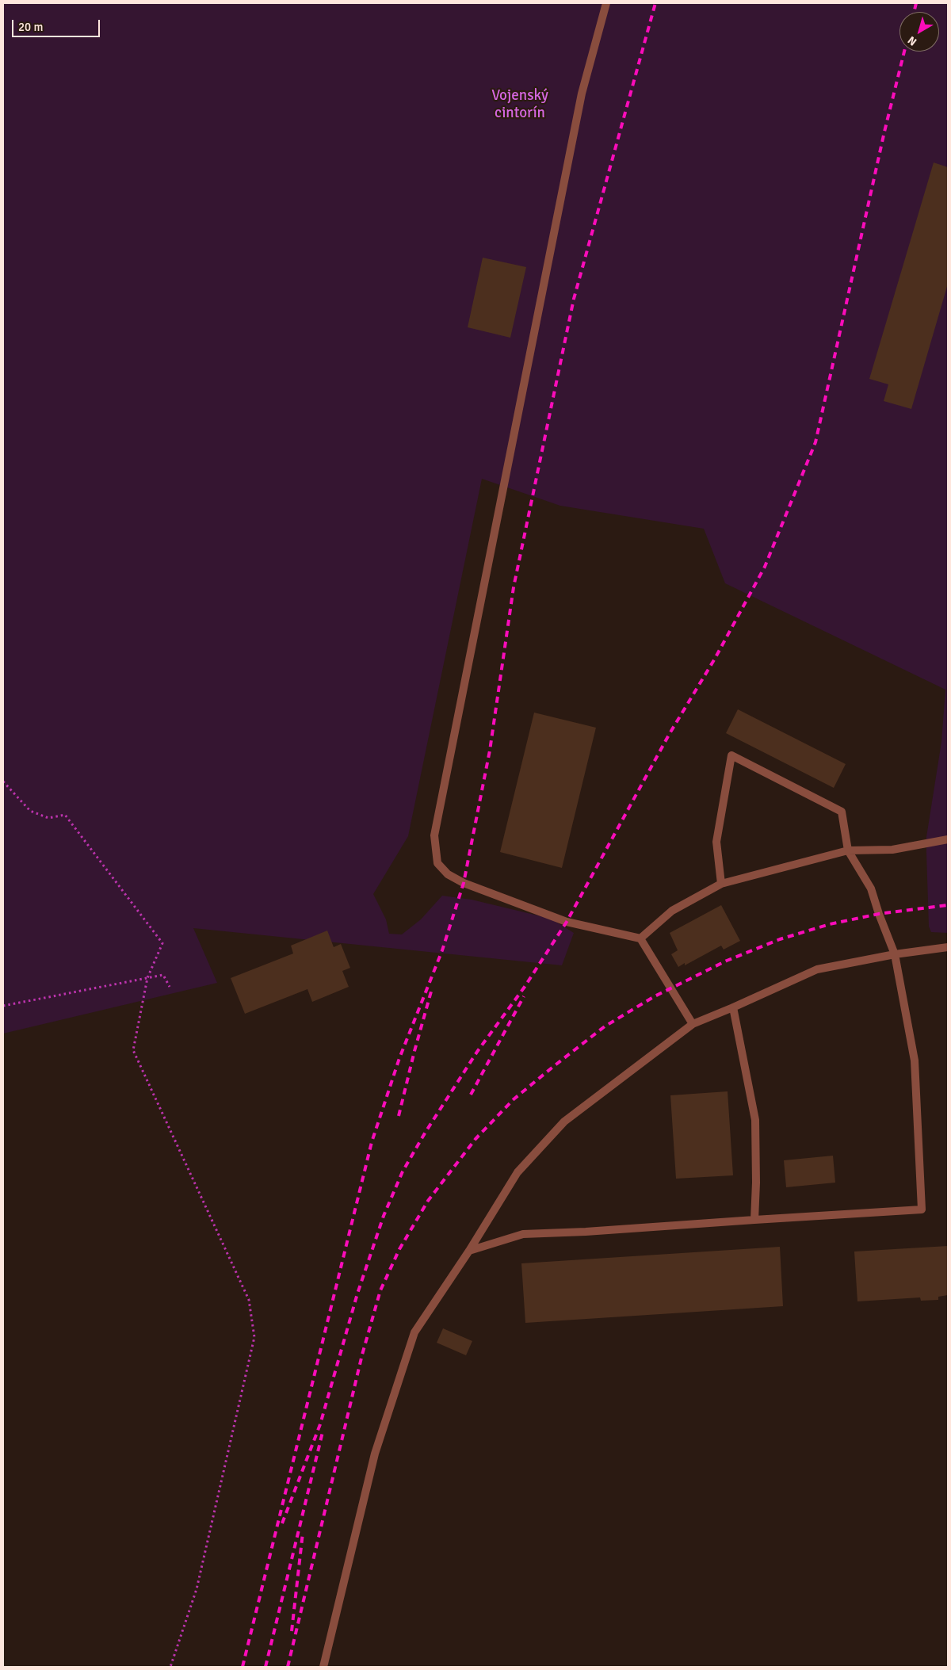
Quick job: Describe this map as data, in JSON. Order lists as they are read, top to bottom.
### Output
{
  "parks": ["Vojenský cintorín"],
  "scale_bar": "20 m",
  "north": "bottom left"
}
